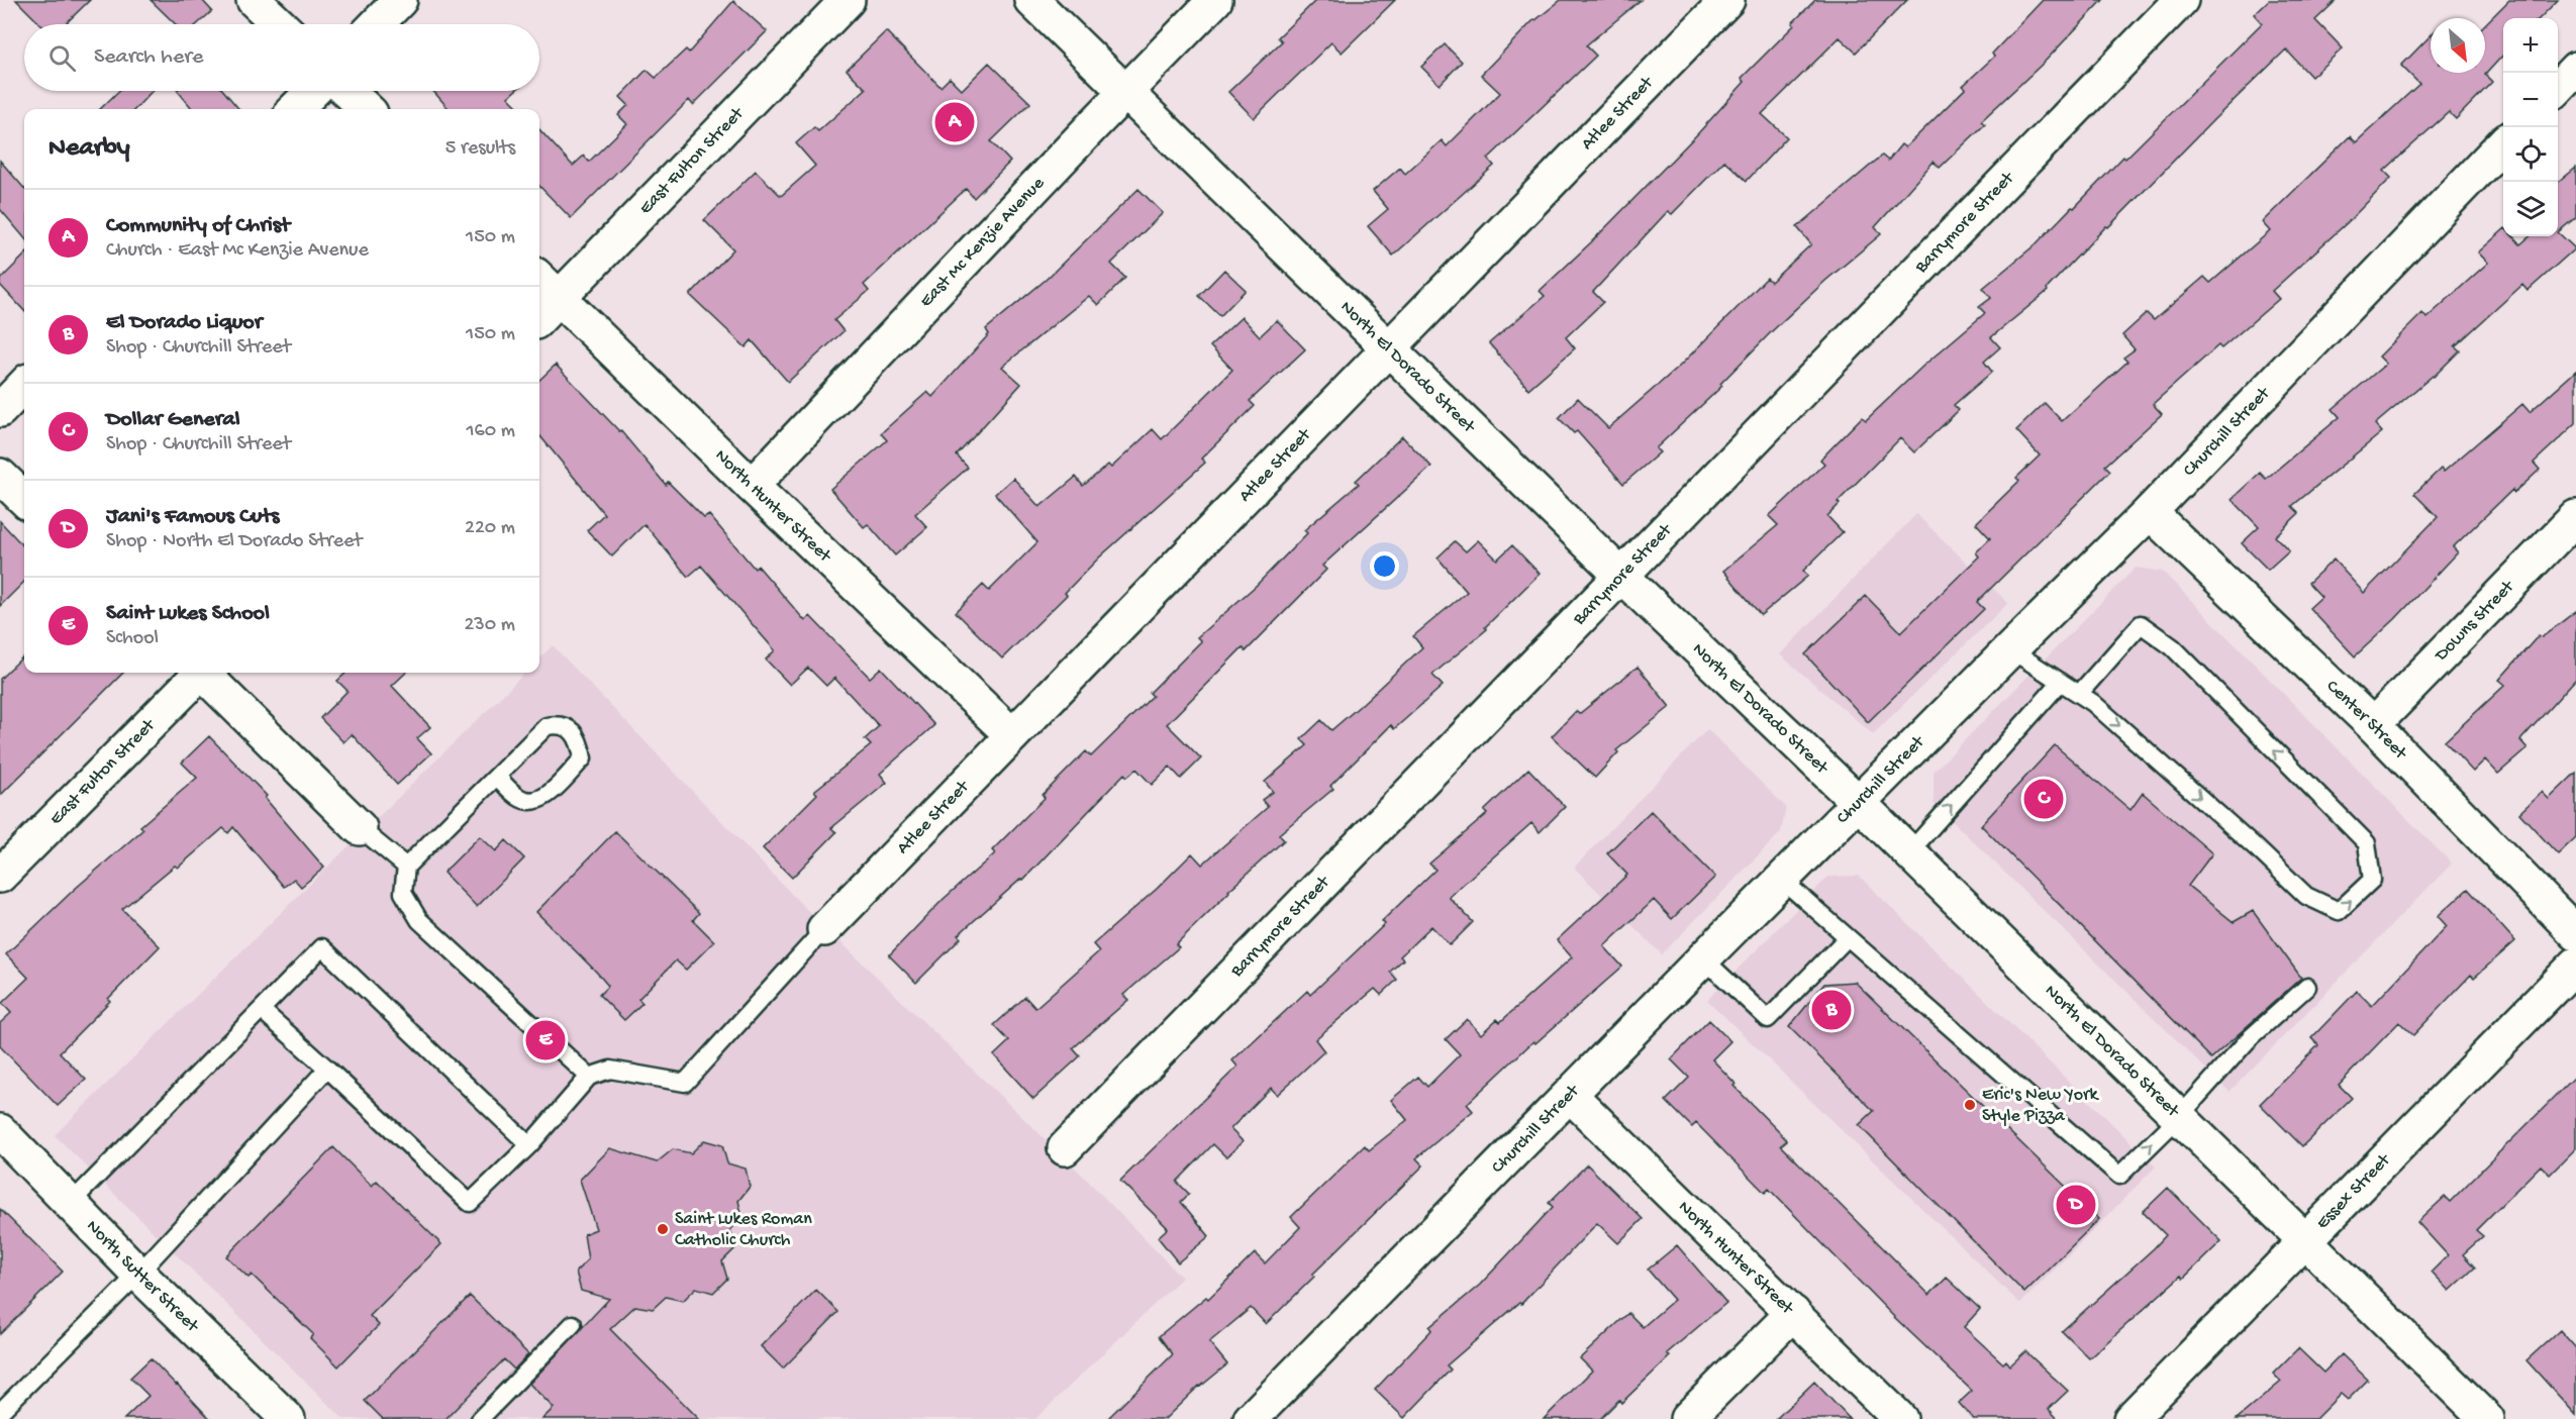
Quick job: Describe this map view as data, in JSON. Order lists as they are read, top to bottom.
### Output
{
  "streets": {
    "street": [
      "Atlee Street",
      "East Fulton Street",
      "Barrymore Street",
      "East Mc Kenzie Avenue",
      "North El Dorado Street",
      "Churchill Street",
      "North Hunter Street",
      "Downs Street",
      "Center Street",
      "Essex Street",
      "North Sutter Street"
    ]
  },
  "crossings": [
    ["Atlee Street", "North El Dorado Street"],
    ["Atlee Street", "North Hunter Street"],
    ["East Fulton Street", "North Hunter Street"],
    ["Barrymore Street", "North El Dorado Street"],
    ["East Mc Kenzie Avenue", "North El Dorado Street"],
    ["East Mc Kenzie Avenue", "North Hunter Street"],
    ["North El Dorado Street", "Churchill Street"],
    ["North El Dorado Street", "Essex Street"],
    ["Churchill Street", "North Hunter Street"],
    ["Churchill Street", "Center Street"],
    ["Downs Street", "Center Street"]
  ],
  "places": ["Eric's New York Style Pizza", "Saint Lukes Roman Catholic Church"],
  "north": "bottom right",
  "page": {
    "map_buttons": ["+", "−"],
    "search": "Search here",
    "pins": [
      "A",
      "C",
      "B",
      "E",
      "D"
    ],
    "heading": ["Nearby", "5 results"],
    "list": [
      {
        "mark": "A",
        "name": "Community of Christ",
        "note": "Church · East Mc Kenzie Avenue",
        "value": "150 m"
      },
      {
        "mark": "B",
        "name": "El Dorado Liquor",
        "note": "Shop · Churchill Street",
        "value": "150 m"
      },
      {
        "mark": "C",
        "name": "Dollar General",
        "note": "Shop · Churchill Street",
        "value": "160 m"
      },
      {
        "mark": "D",
        "name": "Jani's Famous Cuts",
        "note": "Shop · North El Dorado Street",
        "value": "220 m"
      },
      {
        "mark": "E",
        "name": "Saint Lukes School",
        "note": "School",
        "value": "230 m"
      }
    ]
  }
}
